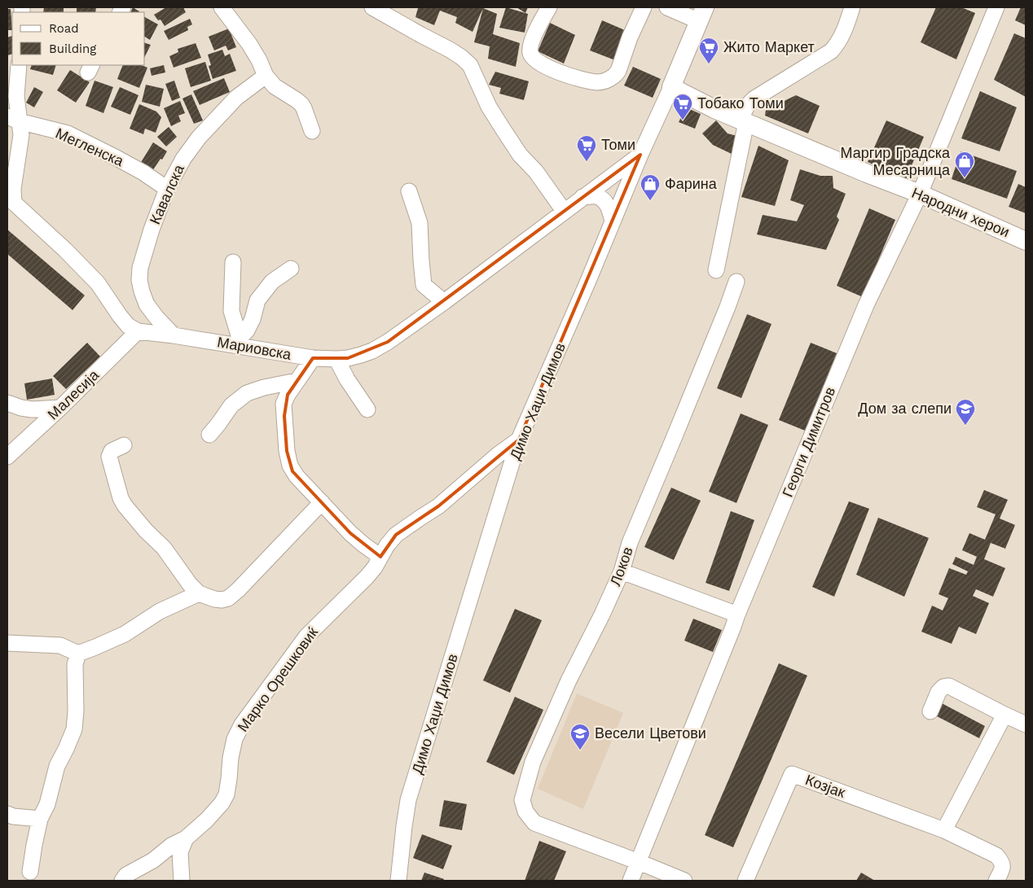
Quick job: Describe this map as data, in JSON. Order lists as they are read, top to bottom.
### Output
{
  "streets": {
    "street": [
      "Мегленска",
      "Кавалска",
      "Народни херои",
      "Мариовска",
      "Малесија",
      "Димо Хаџи Димов",
      "Георги Димитров",
      "Локов",
      "Марко Орешковиќ",
      "Козјак"
    ]
  },
  "crossings": [
    ["Мегленска", "Кавалска"],
    ["Кавалска", "Мариовска"],
    ["Народни херои", "Димо Хаџи Димов"],
    ["Народни херои", "Георги Димитров"],
    ["Мариовска", "Малесија"],
    ["Мариовска", "Димо Хаџи Димов"],
    ["Димо Хаџи Димов", "Марко Орешковиќ"],
    ["Георги Димитров", "Локов"]
  ],
  "places": {
    "supermarket": ["Жито Маркет", "Тобако Томи", "Томи"],
    "shop": ["Маргир Градска Месарница", "Фарина"],
    "school or university": ["Дом за слепи", "Весели Цветови"]
  },
  "legend": ["Road", "Building"]
}
